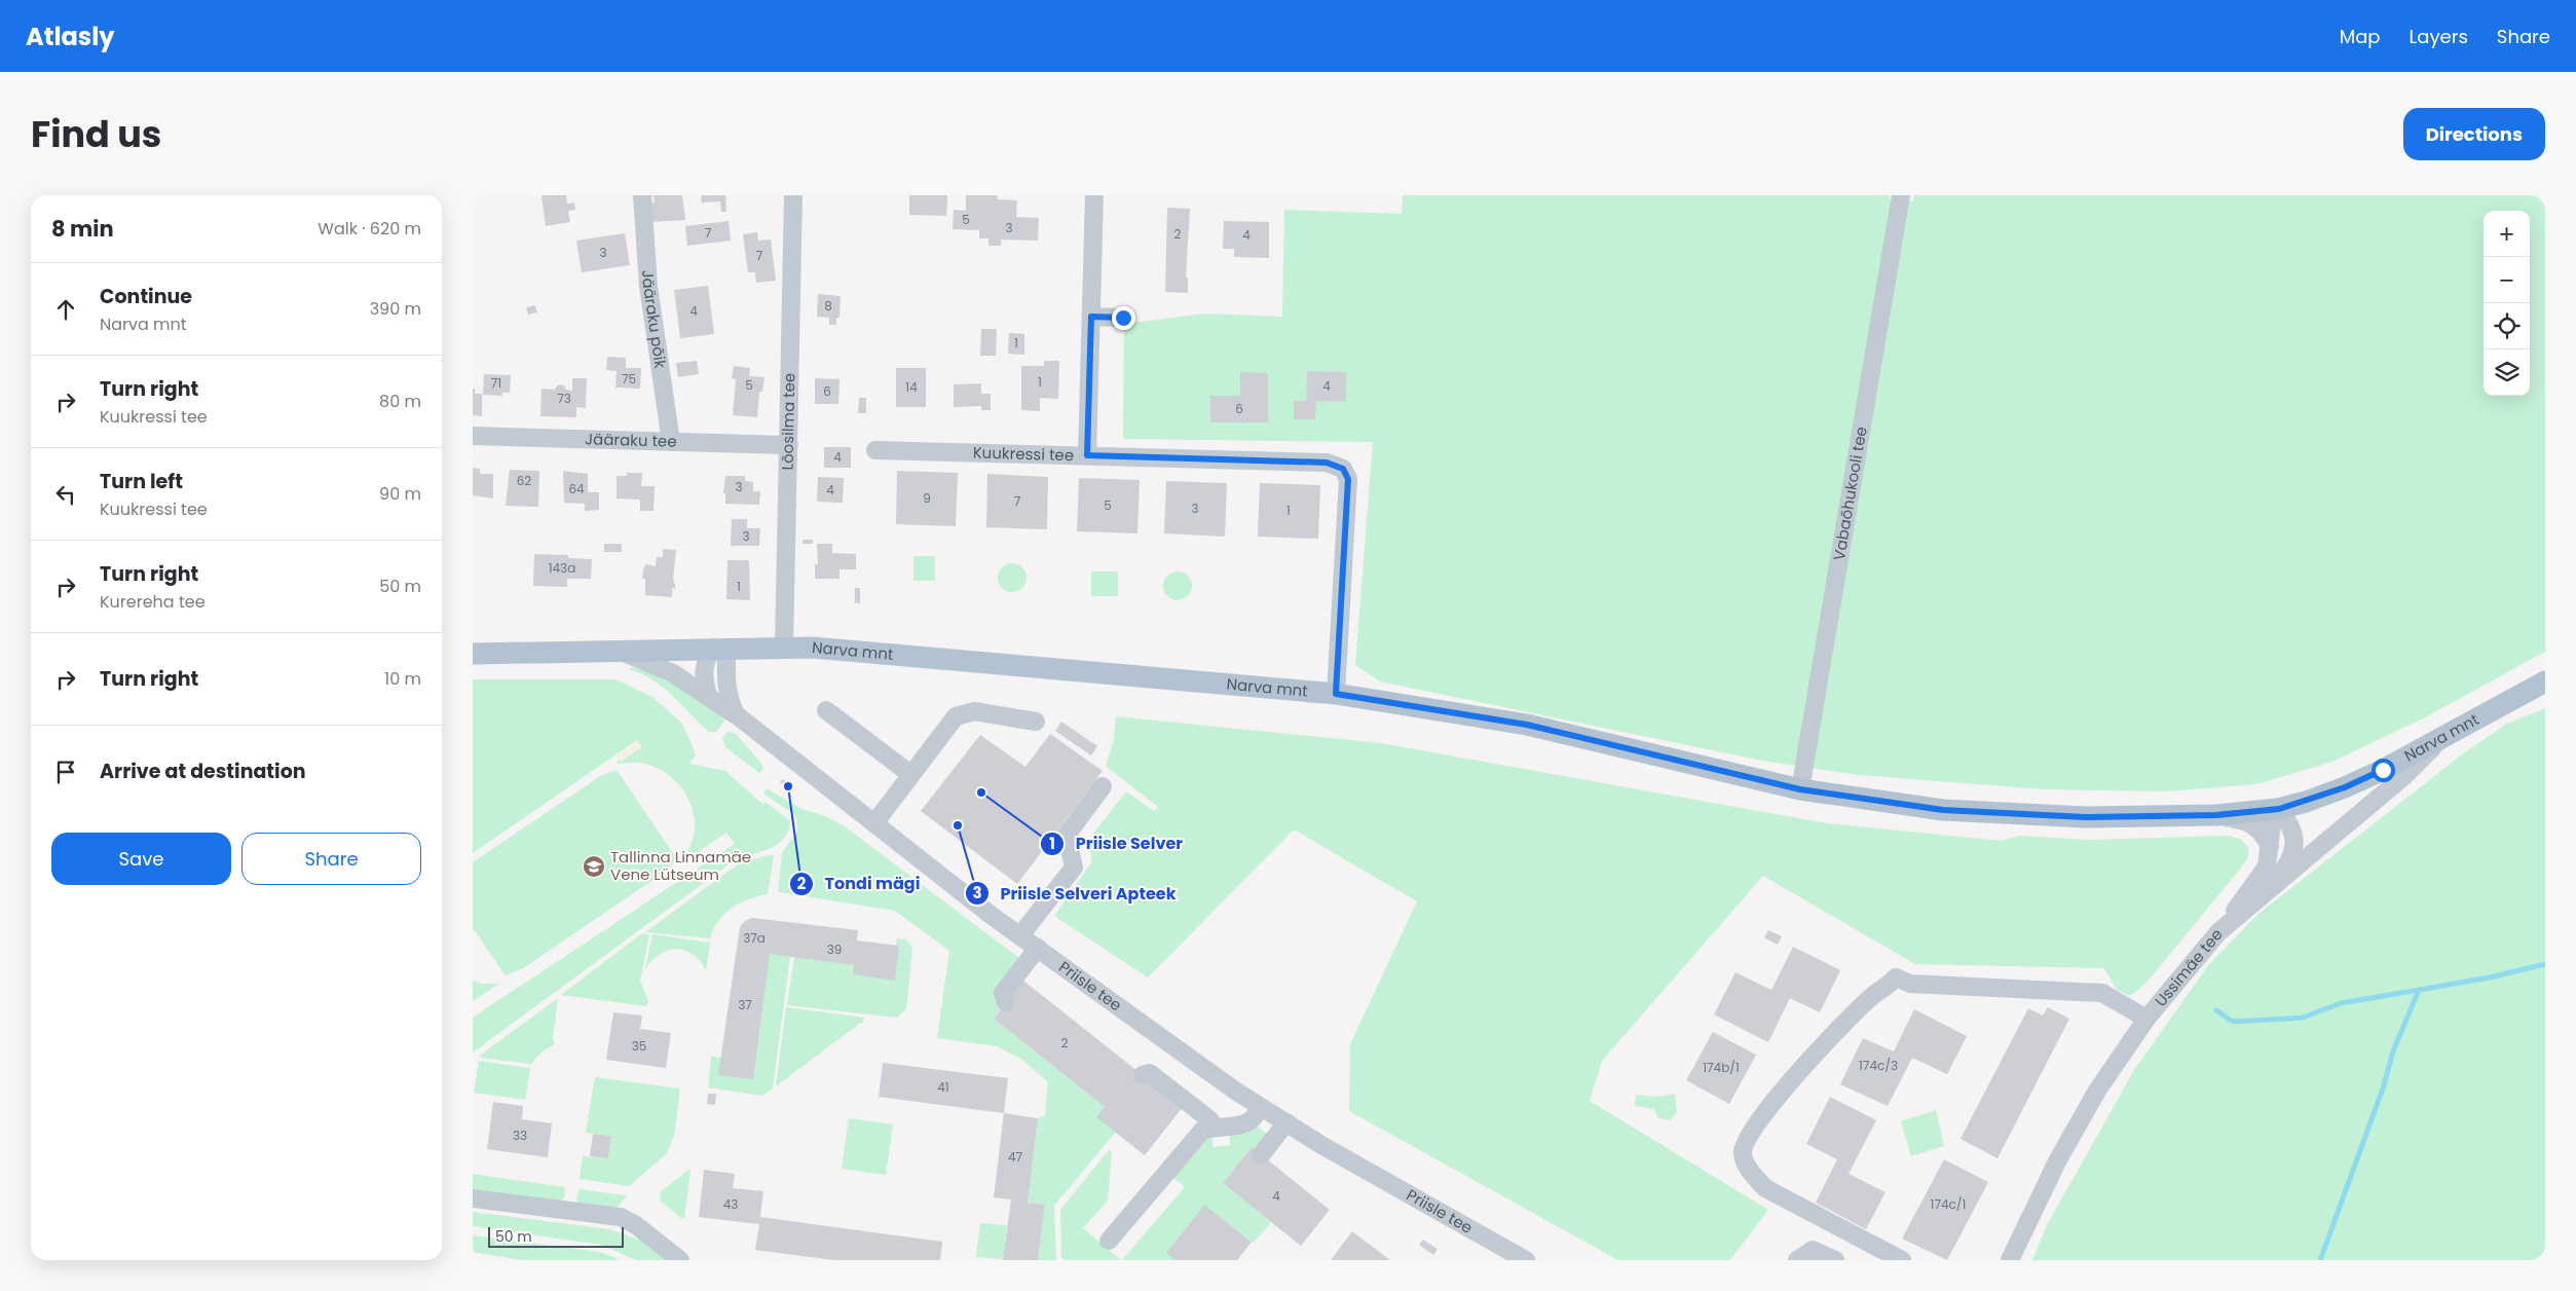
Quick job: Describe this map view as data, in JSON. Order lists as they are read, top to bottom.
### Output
{
  "streets": {
    "main road": ["Narva mnt"],
    "street": [
      "Jääraku põik",
      "Lõosilma tee",
      "Jääraku tee",
      "Kuukressi tee",
      "Vabaõhukooli tee",
      "Ussimäe tee",
      "Priisle tee"
    ]
  },
  "crossings": [
    ["Jääraku põik", "Jääraku tee"],
    ["Lõosilma tee", "Jääraku tee"],
    ["Lõosilma tee", "Narva mnt"],
    ["Kuukressi tee", "Narva mnt"],
    ["Vabaõhukooli tee", "Narva mnt"],
    ["Narva mnt", "Ussimäe tee"],
    ["Narva mnt", "Priisle tee"]
  ],
  "places": {
    "other": ["Tondi mägi", "Priisle Selver", "Priisle Selveri Apteek"],
    "school or university": ["Tallinna Linnamäe Vene Lütseum"]
  },
  "house_numbers": [
    "5",
    "3",
    "7",
    "2",
    "4",
    "3",
    "7",
    "8",
    "4",
    "1",
    "75",
    "1",
    "71",
    "5",
    "4",
    "14",
    "6",
    "73",
    "6",
    "4",
    "62",
    "3",
    "64",
    "4",
    "9",
    "7",
    "5",
    "3",
    "1",
    "3",
    "143a",
    "1",
    "37a",
    "39",
    "37",
    "2",
    "35",
    "174c/3",
    "174b/1",
    "41",
    "33",
    "47",
    "4",
    "43",
    "174c/1"
  ],
  "scale_bar": "50 m",
  "page": {
    "header": "Atlasly",
    "nav": ["Map", "Layers", "Share"],
    "title": "Find us",
    "buttons": [
      "Directions",
      ["Save", "Share"]
    ],
    "heading": ["8 min", "Walk · 620 m"],
    "map_buttons": ["+", "−"],
    "list": [
      ["Continue", "Narva mnt", "390 m"],
      ["Turn right", "Kuukressi tee", "80 m"],
      ["Turn left", "Kuukressi tee", "90 m"],
      ["Turn right", "Kurereha tee", "50 m"],
      ["Turn right", "10 m"],
      "Arrive at destination"
    ],
    "scale": "50 m"
  }
}
